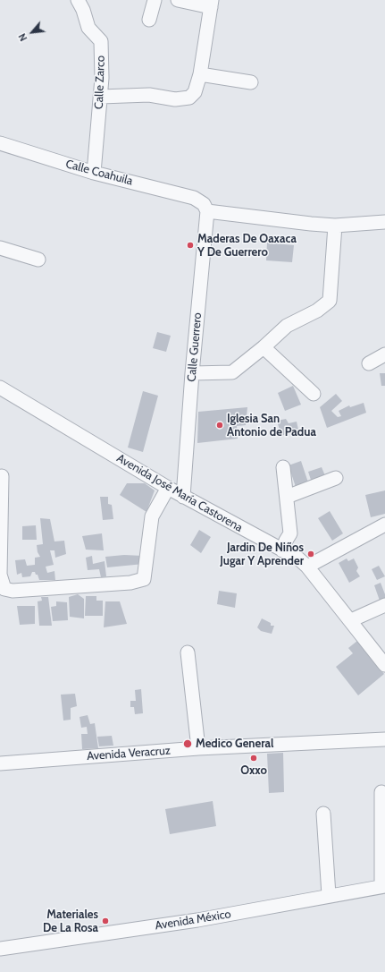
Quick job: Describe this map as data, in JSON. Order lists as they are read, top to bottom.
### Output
{
  "streets": {
    "street": [
      "Calle Zarco",
      "Calle Coahuila",
      "Calle Guerrero",
      "Avenida José María Castorena",
      "Avenida Veracruz",
      "Avenida México"
    ]
  },
  "crossings": [
    ["Calle Zarco", "Calle Coahuila"],
    ["Calle Coahuila", "Calle Guerrero"],
    ["Calle Guerrero", "Avenida José María Castorena"]
  ],
  "places": [
    "Maderas De Oaxaca Y De Guerrero",
    "Iglesia San Antonio de Padua",
    "Jardin De Niños Jugar Y Aprender",
    "Medico General",
    "Oxxo",
    "Materiales De La Rosa"
  ],
  "north": "bottom left"
}
